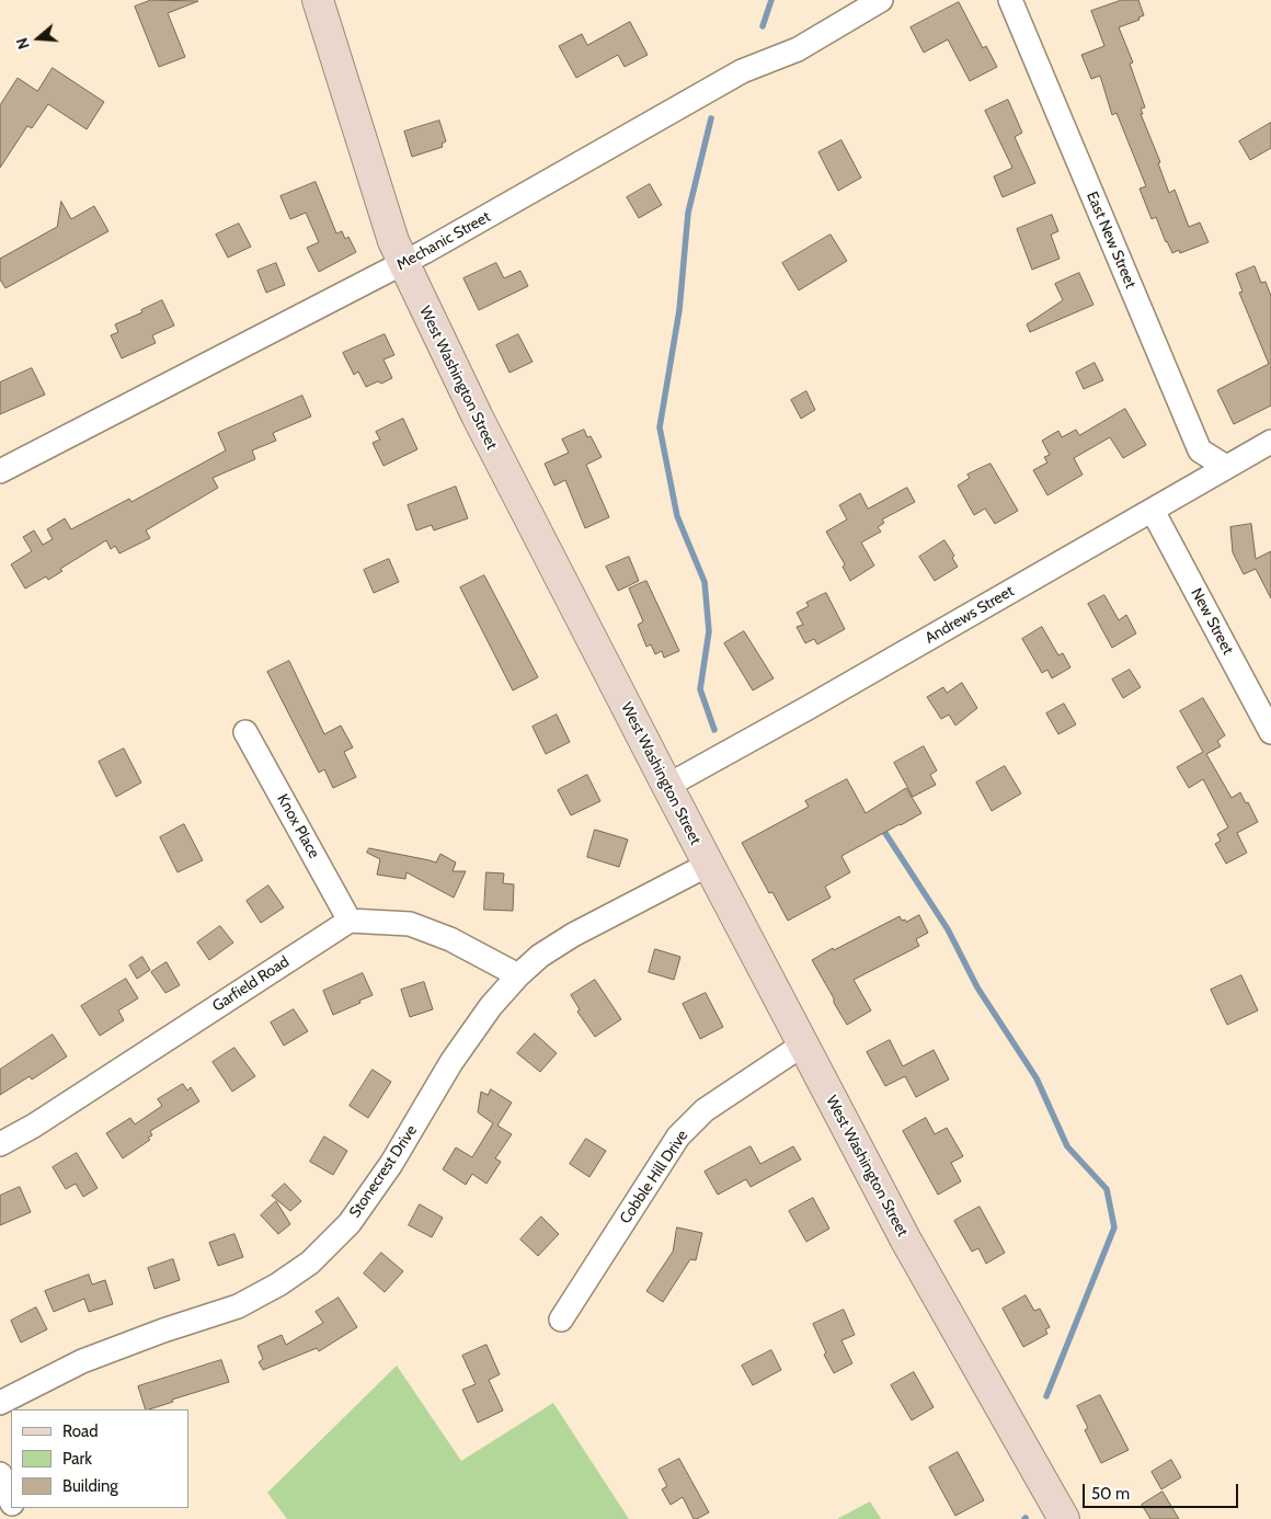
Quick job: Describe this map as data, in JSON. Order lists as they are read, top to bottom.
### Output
{
  "streets": {
    "main road": ["West Washington Street"],
    "street": [
      "East New Street",
      "Mechanic Street",
      "Andrews Street",
      "New Street",
      "Knox Place",
      "Garfield Road",
      "Stonecrest Drive",
      "Cobble Hill Drive"
    ]
  },
  "crossings": [
    ["East New Street", "Andrews Street"],
    ["Mechanic Street", "West Washington Street"],
    ["West Washington Street", "Andrews Street"],
    ["West Washington Street", "Stonecrest Drive"],
    ["West Washington Street", "Cobble Hill Drive"],
    ["Andrews Street", "New Street"],
    ["Knox Place", "Garfield Road"]
  ],
  "legend": ["Road", "Park", "Building"],
  "scale_bar": "50 m",
  "north": "left"
}
